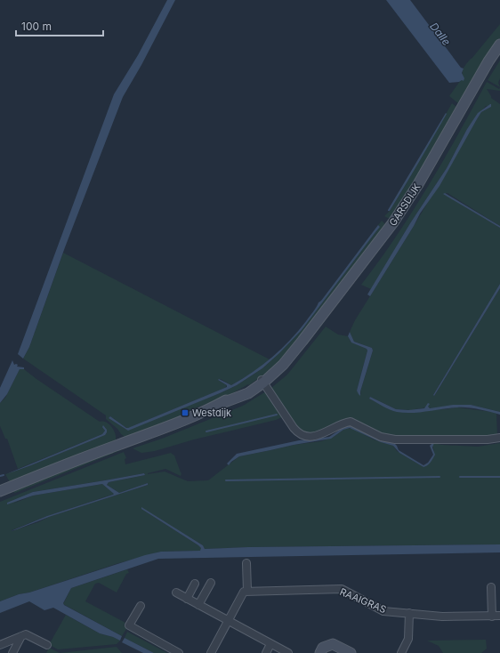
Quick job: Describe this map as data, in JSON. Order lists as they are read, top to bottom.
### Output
{
  "streets": {
    "main road": ["GARSDIJK"],
    "street": ["RAAIGRAS"]
  },
  "water": ["Dalle"],
  "places": {
    "transit": ["Westdijk"]
  },
  "scale_bar": "100 m"
}
